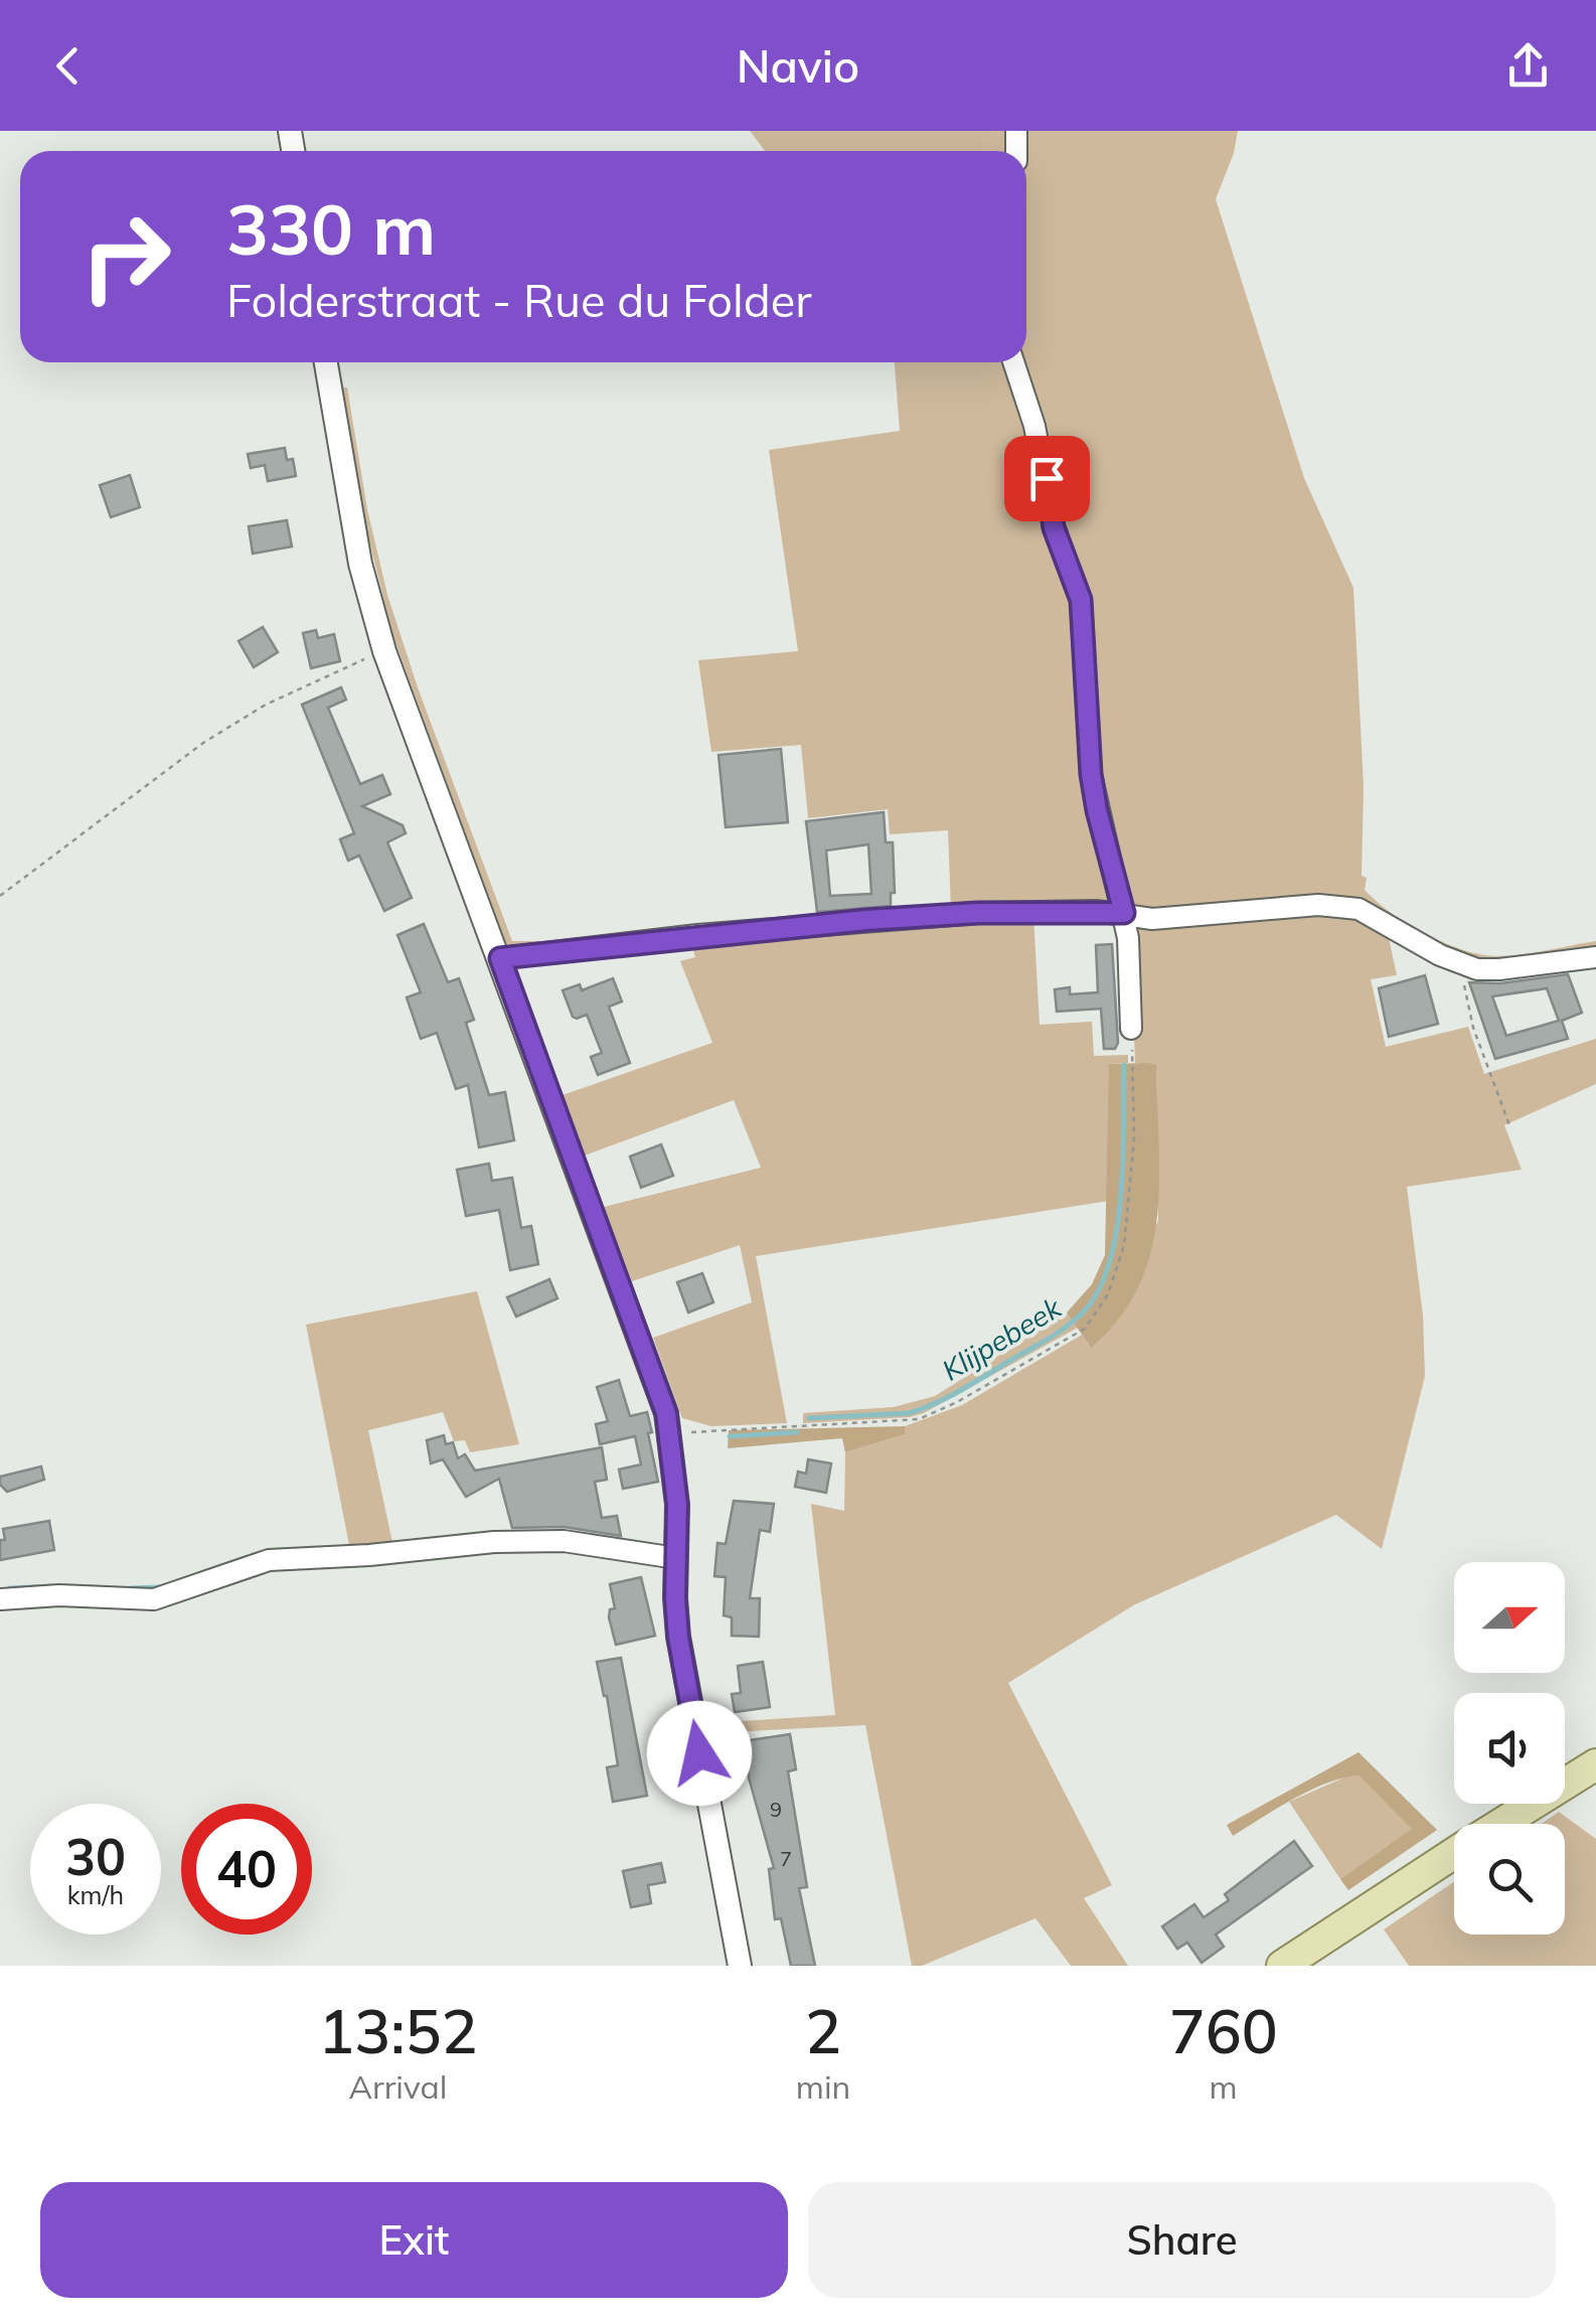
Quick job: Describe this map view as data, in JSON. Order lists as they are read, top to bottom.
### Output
{
  "water": ["Klijpebeek"],
  "house_numbers": ["9", "7"],
  "north": "right",
  "page": {
    "header": "Navio",
    "turn": ["330 m", "Folderstraat - Rue du Folder"],
    "speed": "30 km/h",
    "limit": "40",
    "eta": [
      "13:52",
      "Arrival",
      "2",
      "min",
      "760",
      "m"
    ],
    "buttons": ["Exit", "Share"]
  }
}
